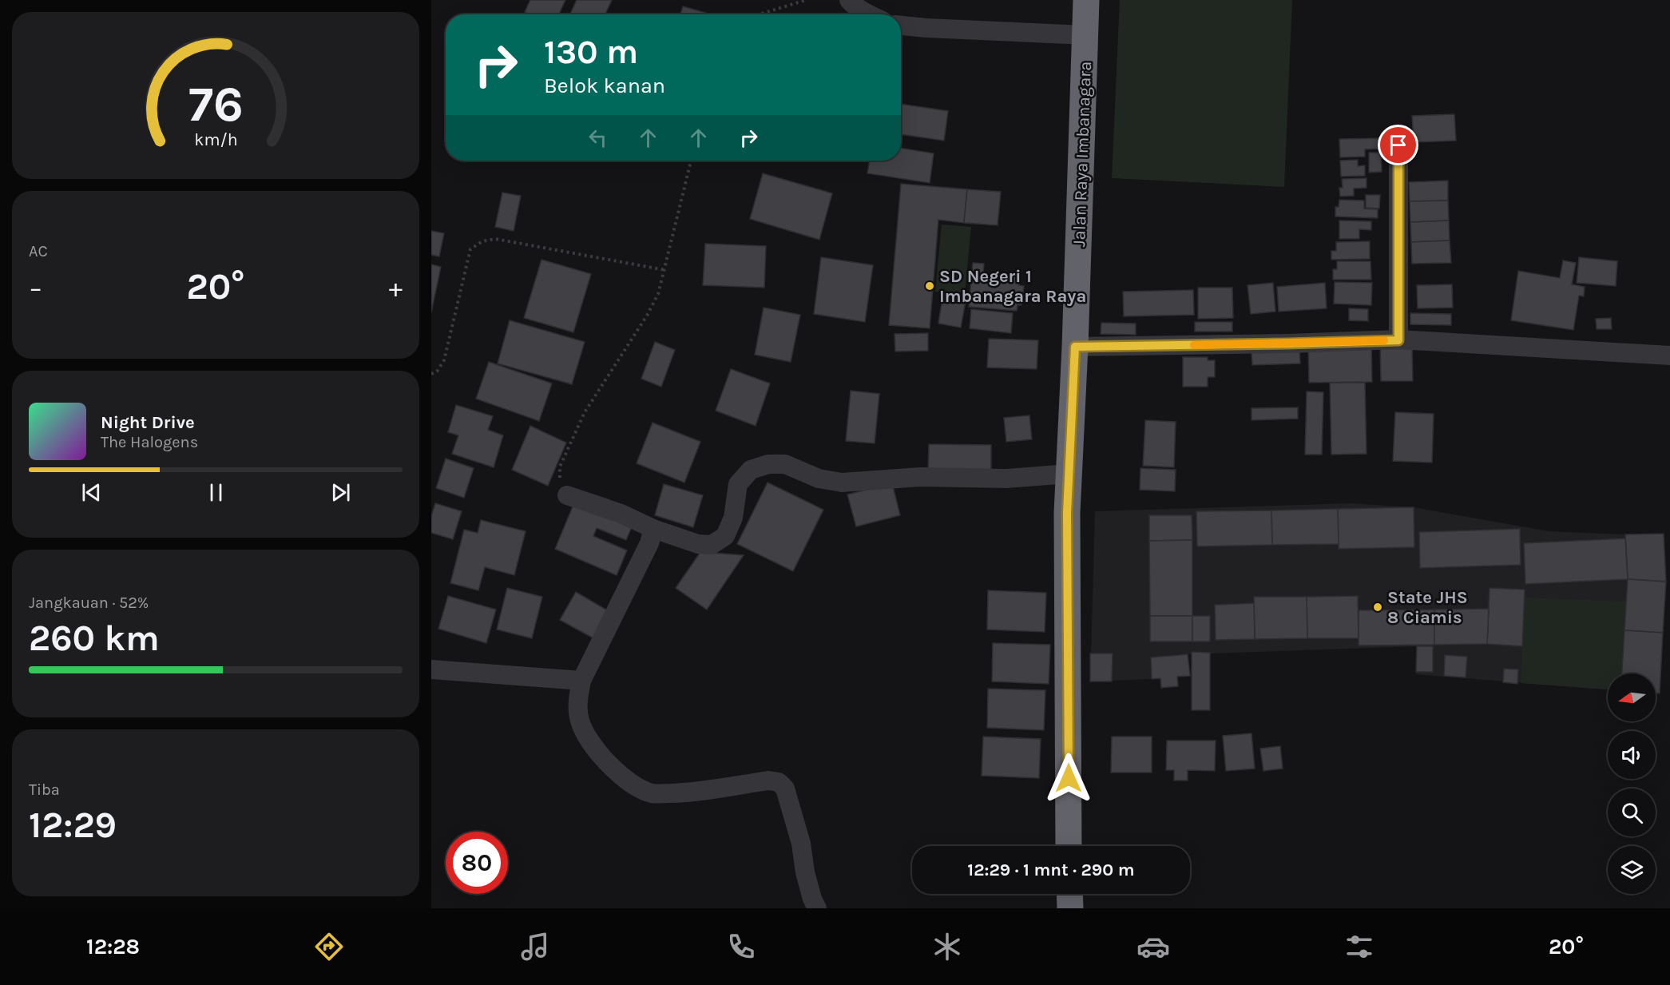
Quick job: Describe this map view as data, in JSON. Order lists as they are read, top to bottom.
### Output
{
  "streets": {
    "highway": ["Jalan Raya Imbanagara"]
  },
  "places": ["SD Negeri 1 Imbanagara Raya", "State JHS 8 Ciamis"],
  "north": "left",
  "page": {
    "turn": ["130 m", "Belok kanan"],
    "tile": [
      "AC",
      ["Jangkauan · 52%", "260 km"],
      ["Tiba", "12:29"]
    ],
    "heat": ["−", "20°", "+"],
    "song": ["Night Drive", "The Halogens"],
    "limit": "80",
    "trip": "12:29 · 1 mnt · 290 m",
    "tabs": ["12:28", "20°"],
    "gauge": ["76", "km/h"]
  }
}
